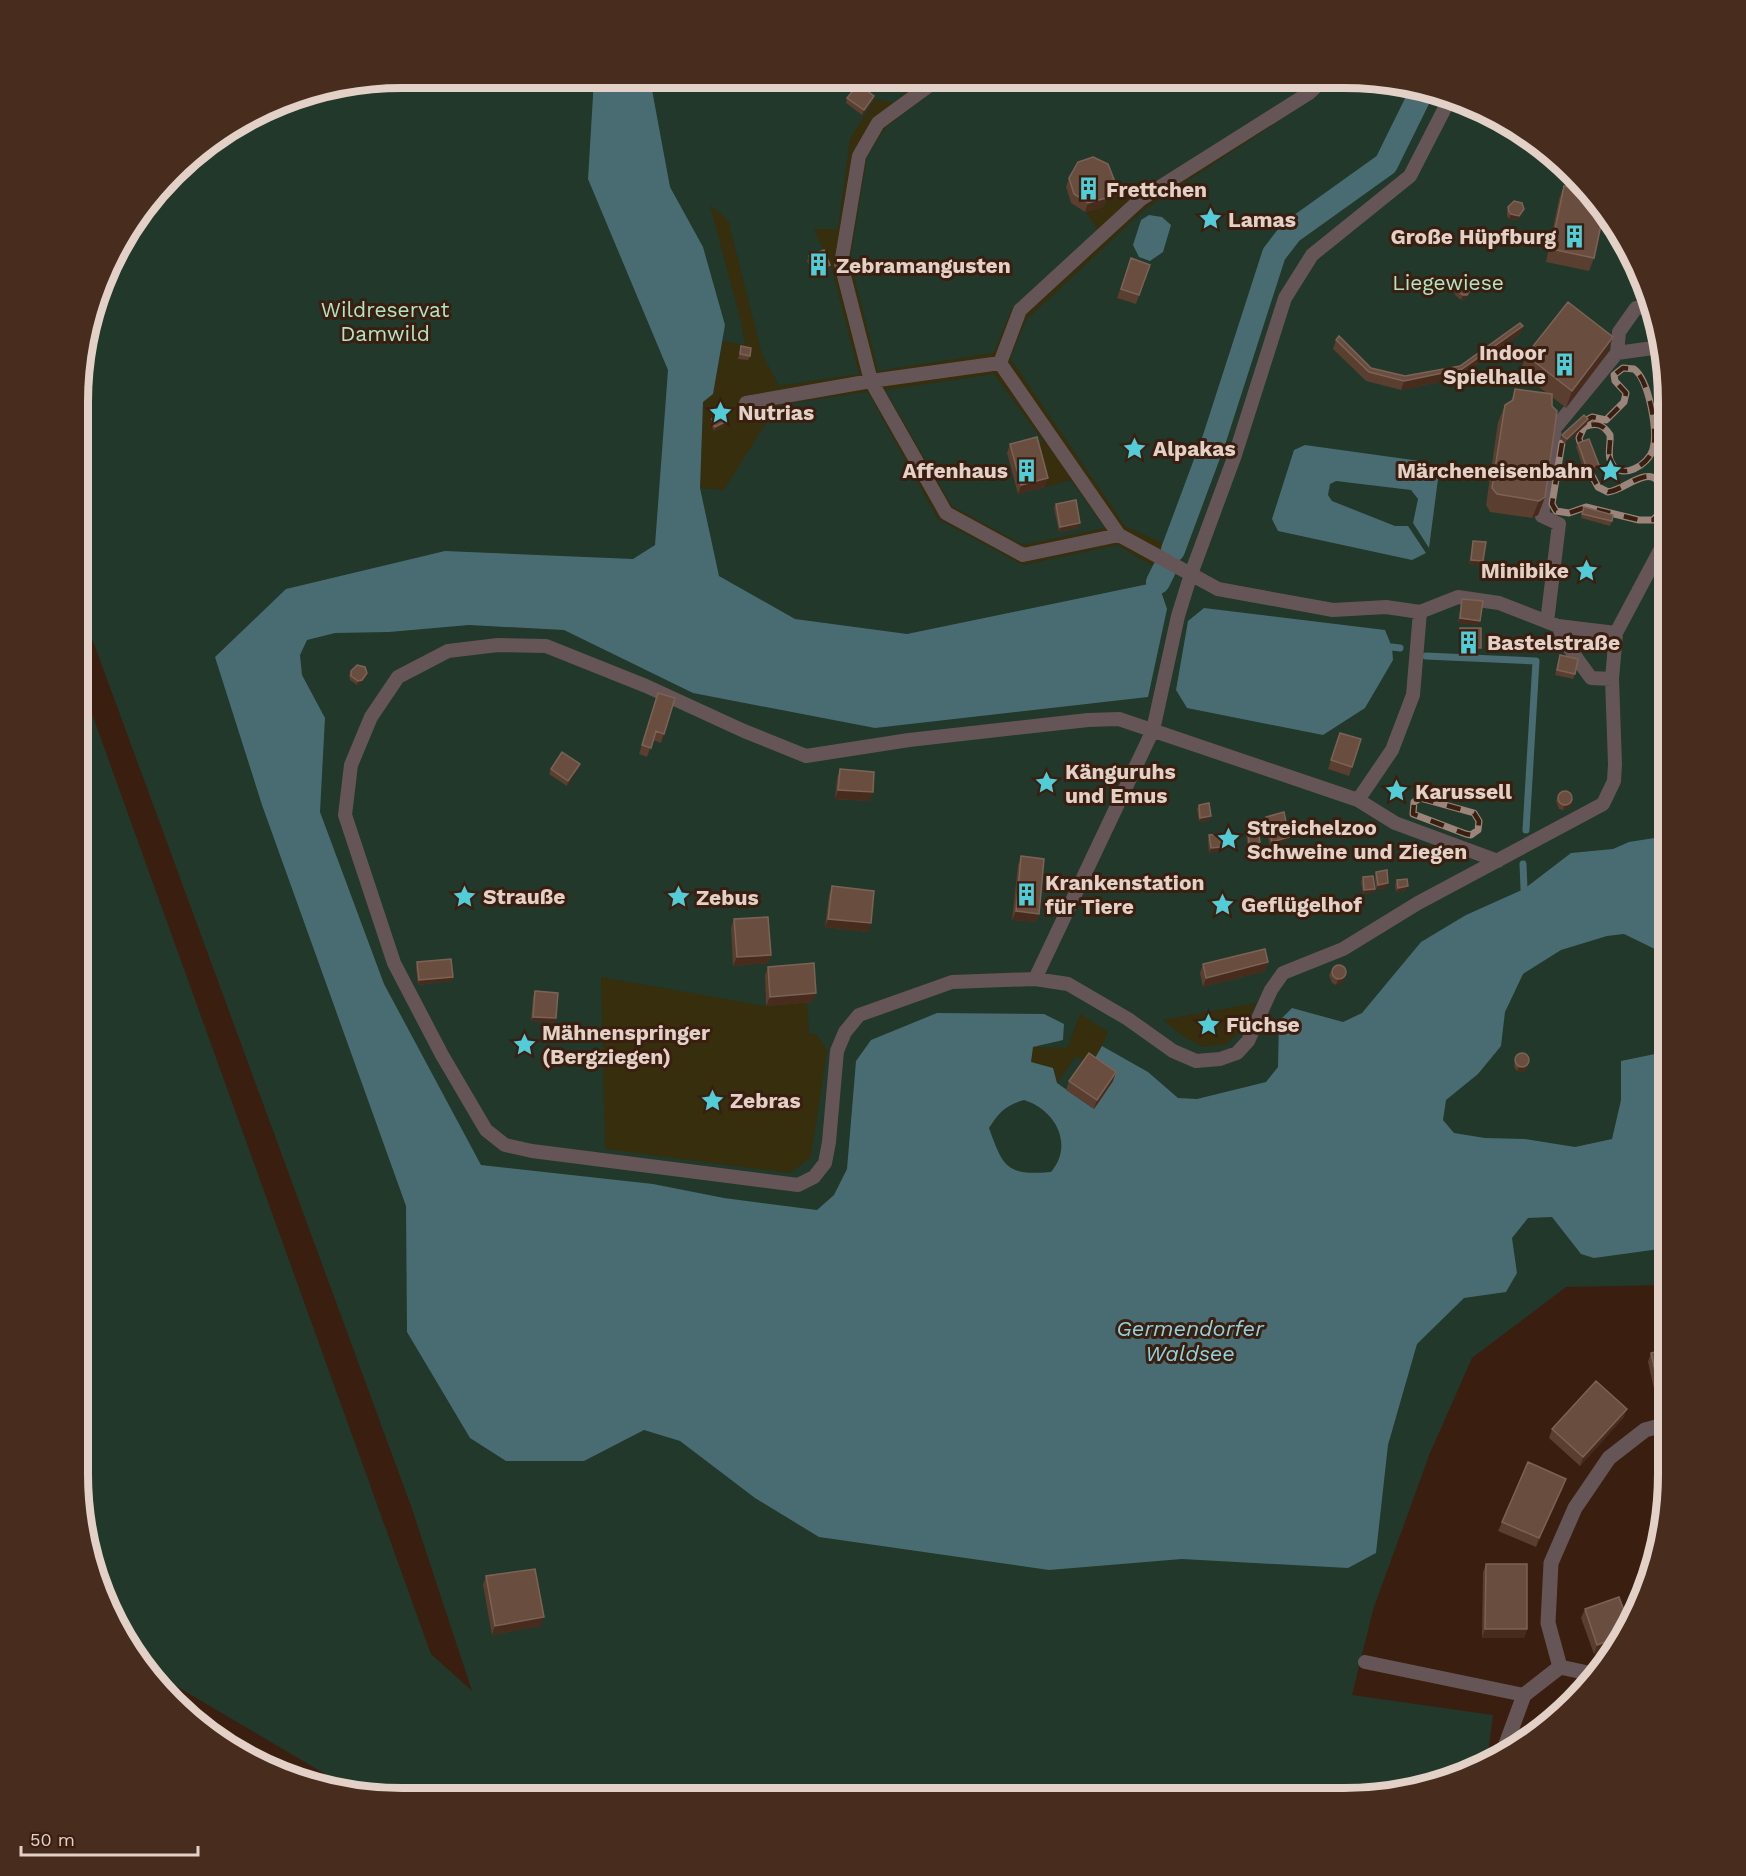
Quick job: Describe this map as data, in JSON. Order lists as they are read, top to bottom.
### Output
{
  "water": ["Germendorfer Waldsee"],
  "parks": ["Liegewiese", "Wildreservat Damwild"],
  "places": {
    "building": [
      "Frettchen",
      "Große Hüpfburg",
      "Zebramangusten",
      "Indoor Spielhalle",
      "Affenhaus",
      "Bastelstraße",
      "Krankenstation für Tiere"
    ],
    "place": [
      "Lamas",
      "Nutrias",
      "Alpakas",
      "Märcheneisenbahn",
      "Minibike",
      "Känguruhs und Emus",
      "Karussell",
      "Streichelzoo Schweine und Ziegen",
      "Strauße",
      "Zebus",
      "Geflügelhof",
      "Füchse",
      "Mähnenspringer (Bergziegen)",
      "Zebras"
    ]
  },
  "scale_bar": "50 m"
}
